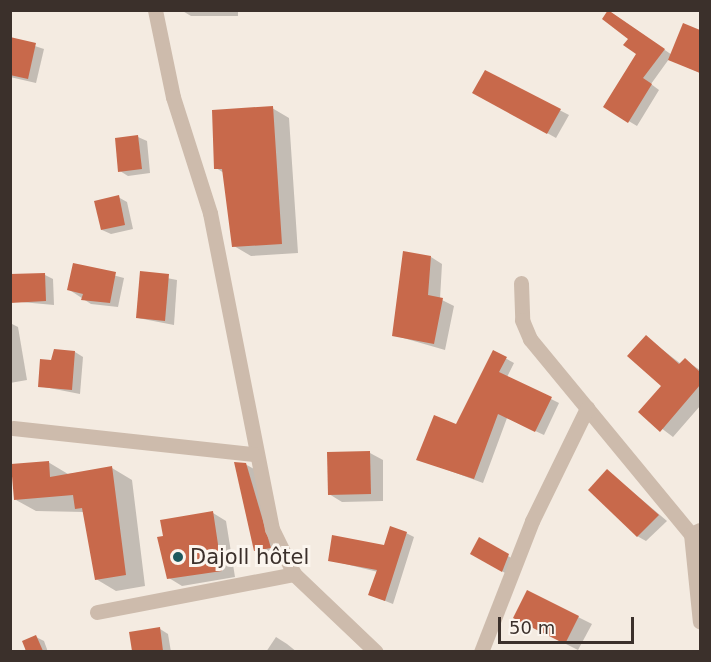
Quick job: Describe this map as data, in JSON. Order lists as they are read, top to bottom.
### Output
{
  "places": ["Dajoll hôtel"],
  "scale_bar": "50 m"
}
